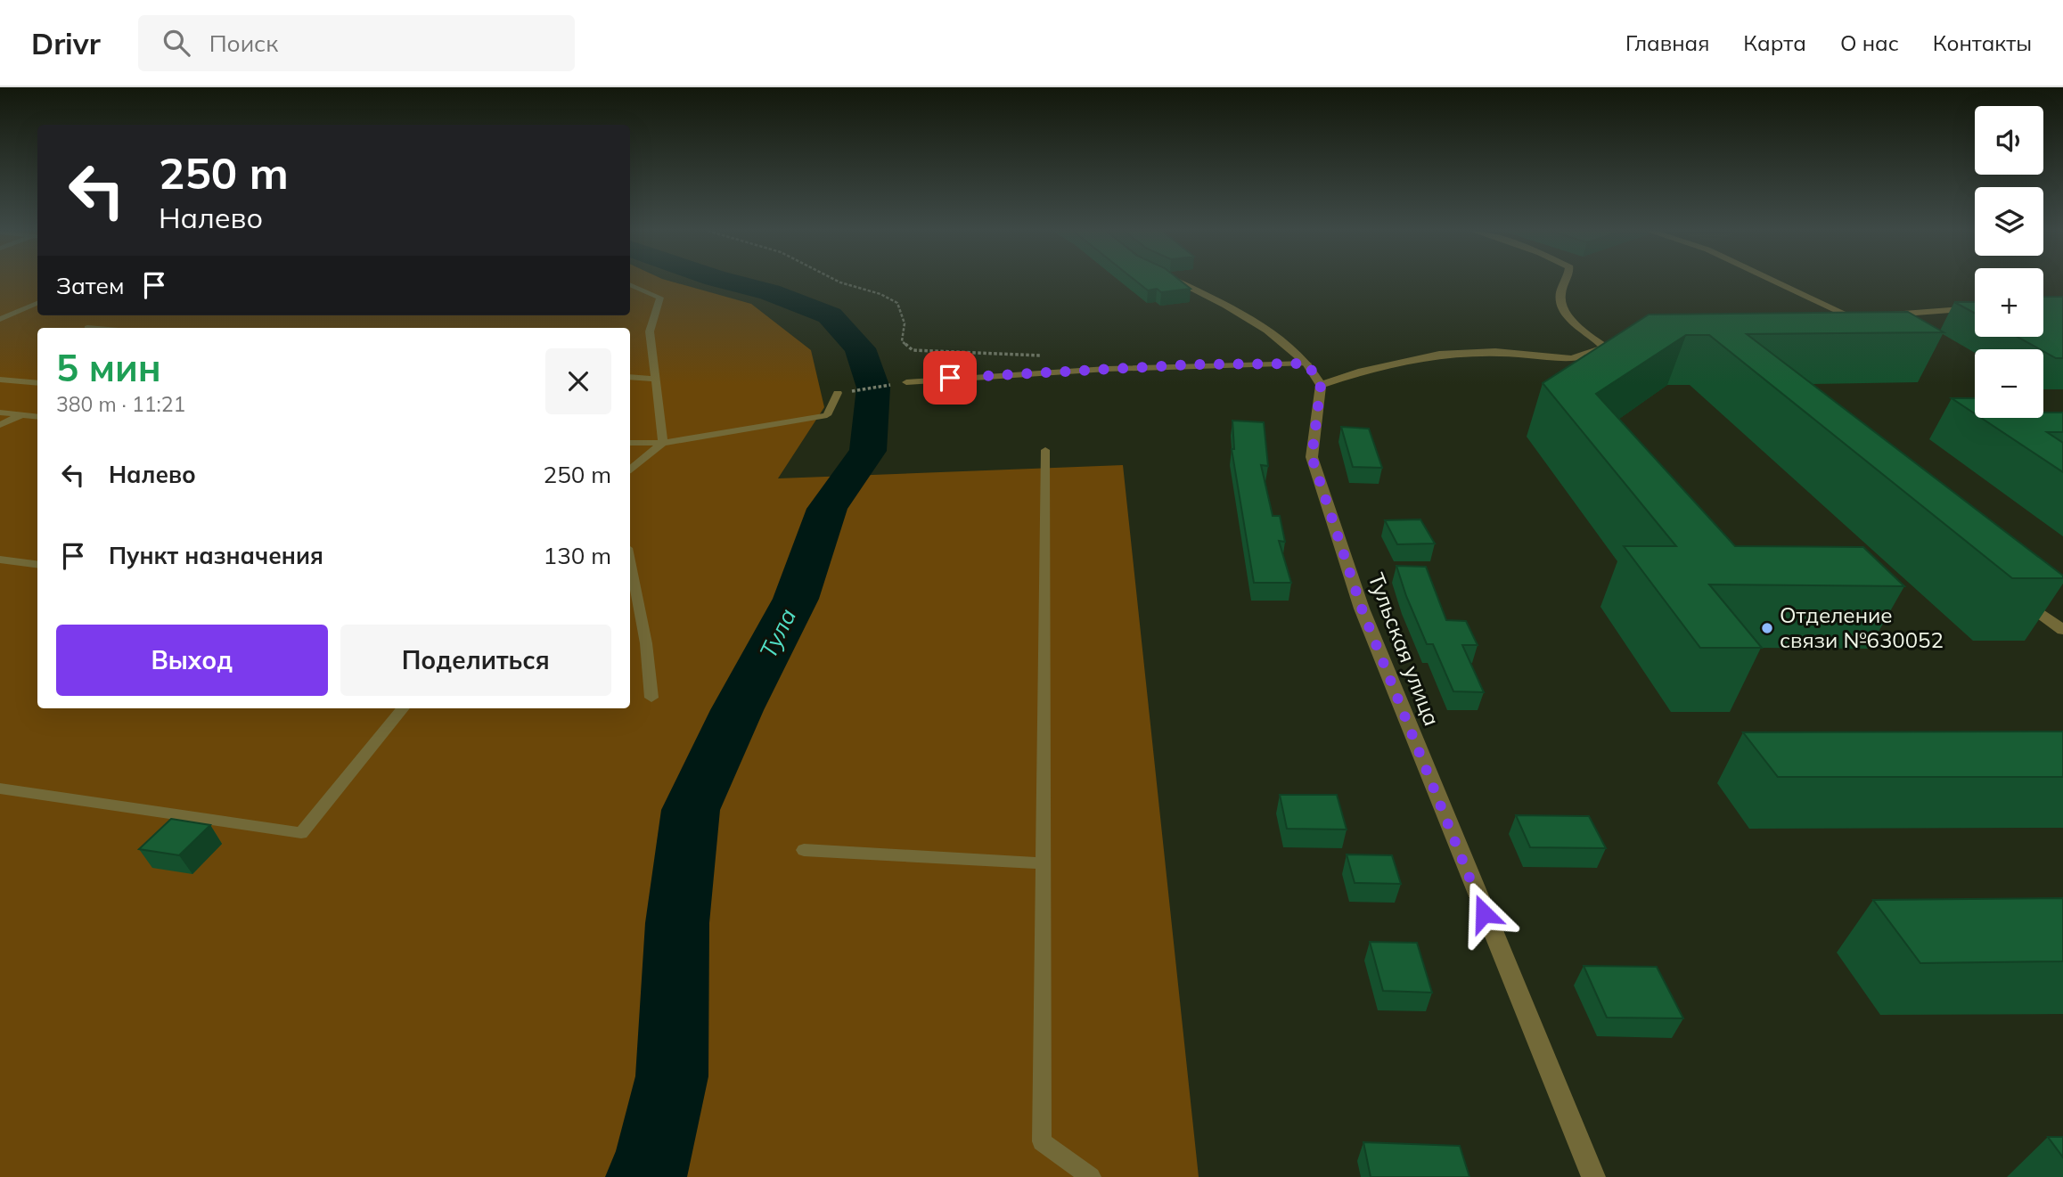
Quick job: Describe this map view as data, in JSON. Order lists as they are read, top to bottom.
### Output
{
  "streets": {
    "street": ["Тульская улица"]
  },
  "water": ["Тула"],
  "places": ["Отделение связи №630052"],
  "page": {
    "header": "Drivr",
    "search": "Поиск",
    "nav": [
      "Главная",
      "Карта",
      "О нас",
      "Контакты"
    ],
    "map_buttons": ["+", "−"],
    "turn": ["250 m", "Налево"],
    "then": "Затем",
    "heading": ["5 мин", "380 m · 11:21"],
    "list": [
      {
        "name": "Налево",
        "value": "250 m"
      },
      {
        "name": "Пункт назначения",
        "value": "130 m"
      }
    ],
    "buttons": ["Выход", "Поделиться"]
  }
}
